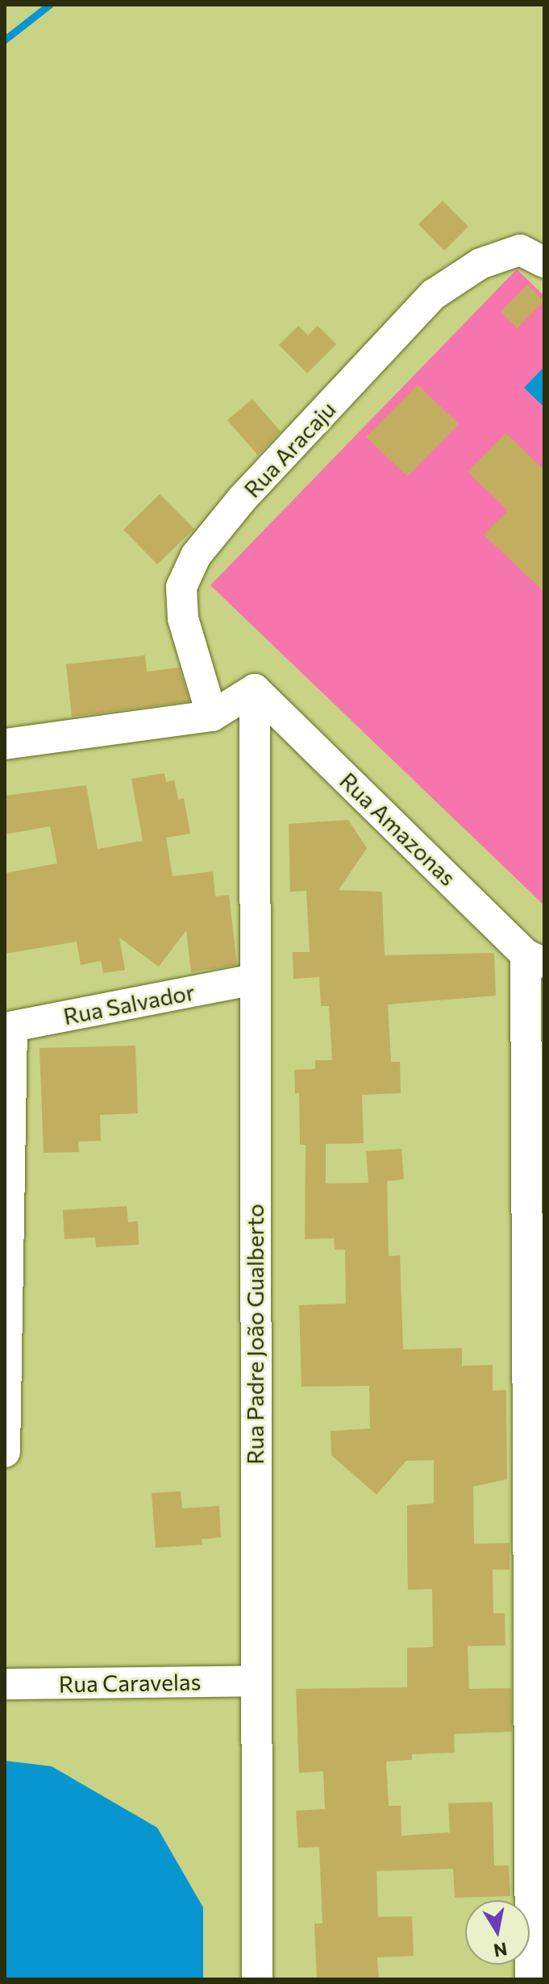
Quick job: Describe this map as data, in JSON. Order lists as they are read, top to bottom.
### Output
{
  "streets": {
    "street": [
      "Rua Aracaju",
      "Rua Amazonas",
      "Rua Salvador",
      "Rua Padre João Gualberto",
      "Rua Caravelas"
    ]
  },
  "crossings": [
    ["Rua Amazonas", "Rua Padre João Gualberto"],
    ["Rua Salvador", "Rua Padre João Gualberto"],
    ["Rua Padre João Gualberto", "Rua Caravelas"]
  ],
  "north": "bottom"
}
